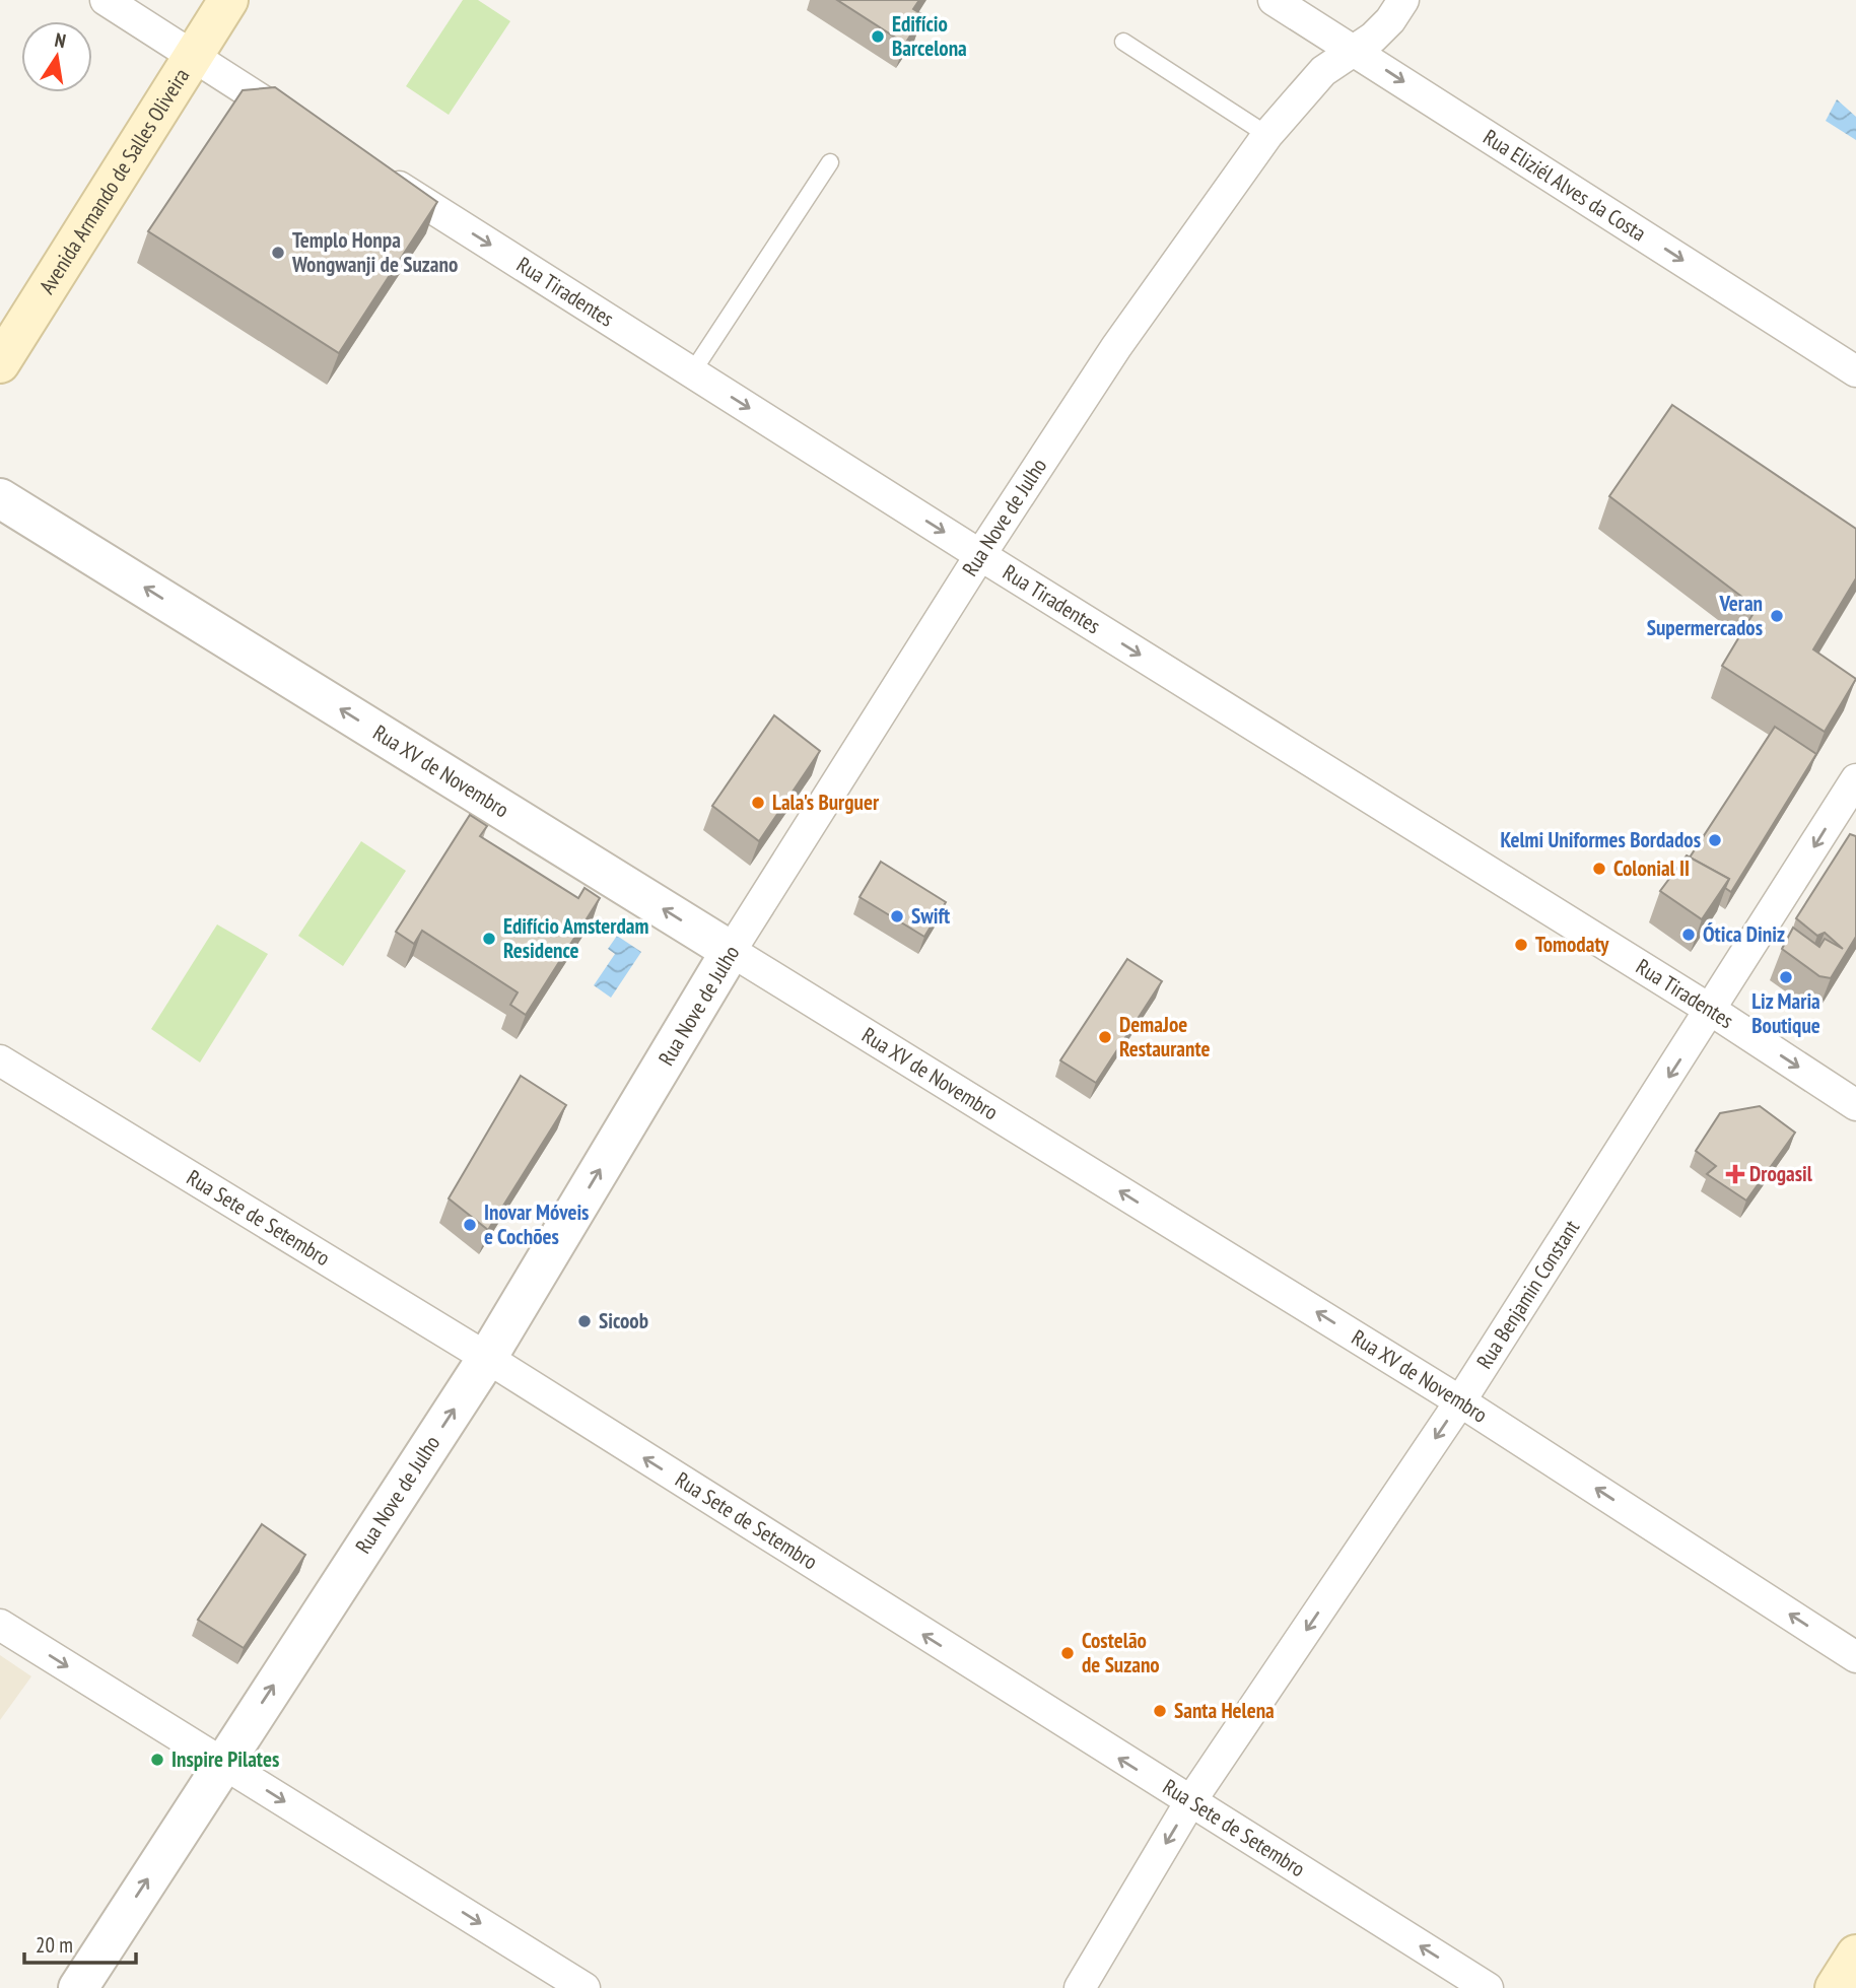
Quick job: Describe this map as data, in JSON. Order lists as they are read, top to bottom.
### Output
{
  "streets": {
    "main road": ["Avenida Armando de Salles Oliveira"],
    "street": [
      "Rua Eliziél Alves da Costa",
      "Rua Tiradentes",
      "Rua Nove de Julho",
      "Rua XV de Novembro",
      "Rua Sete de Setembro",
      "Rua Benjamin Constant"
    ]
  },
  "crossings": [
    ["Rua Eliziél Alves da Costa", "Rua Nove de Julho"],
    ["Rua Tiradentes", "Rua Nove de Julho"],
    ["Rua Tiradentes", "Rua Benjamin Constant"],
    ["Rua Nove de Julho", "Rua XV de Novembro"],
    ["Rua Nove de Julho", "Rua Sete de Setembro"],
    ["Rua XV de Novembro", "Rua Benjamin Constant"],
    ["Rua Sete de Setembro", "Rua Benjamin Constant"]
  ],
  "one_way": [
    "Rua Eliziél Alves da Costa",
    "Rua Tiradentes",
    "Rua Nove de Julho",
    "Rua XV de Novembro",
    "Rua Sete de Setembro",
    "Rua Benjamin Constant"
  ],
  "places": {
    "other": [
      "Edifício Barcelona",
      "Templo Honpa Wongwanji de Suzano",
      "Veran Supermercados",
      "Lala's Burguer",
      "Kelmi Uniformes Bordados",
      "Colonial II",
      "Swift",
      "Ótica Diniz",
      "Edifício Amsterdam Residence",
      "Tomodaty",
      "Liz Maria Boutique",
      "DemaJoe Restaurante",
      "Inovar Móveis e Cochões",
      "Sicoob",
      "Costelão de Suzano",
      "Santa Helena",
      "Inspire Pilates"
    ],
    "health": ["Drogasil"]
  },
  "scale_bar": "20 m",
  "north": "top"
}
